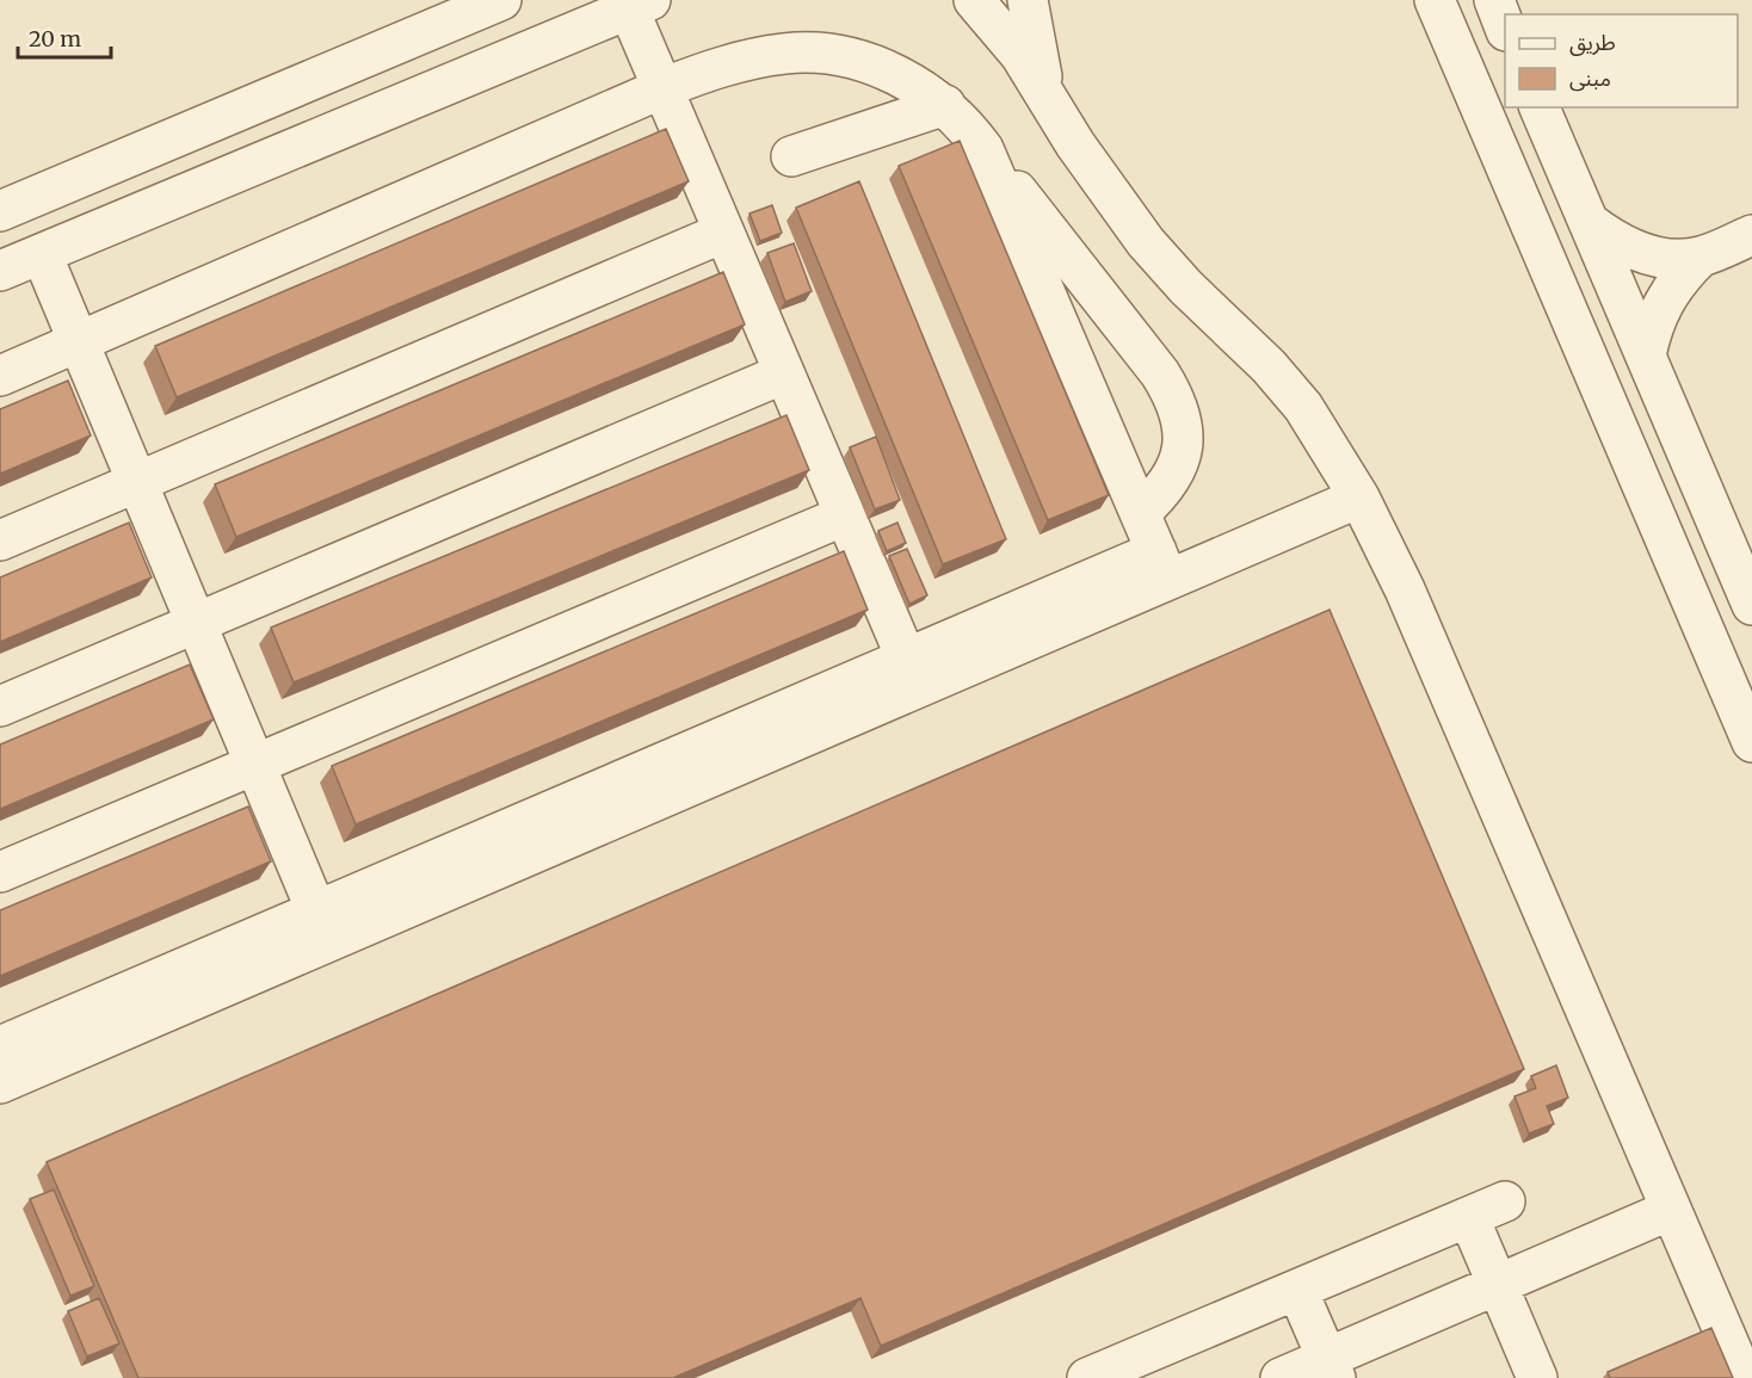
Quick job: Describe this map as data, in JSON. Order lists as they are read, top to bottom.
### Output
{
  "legend": ["طريق", "مبنى"],
  "scale_bar": "20 m"
}
